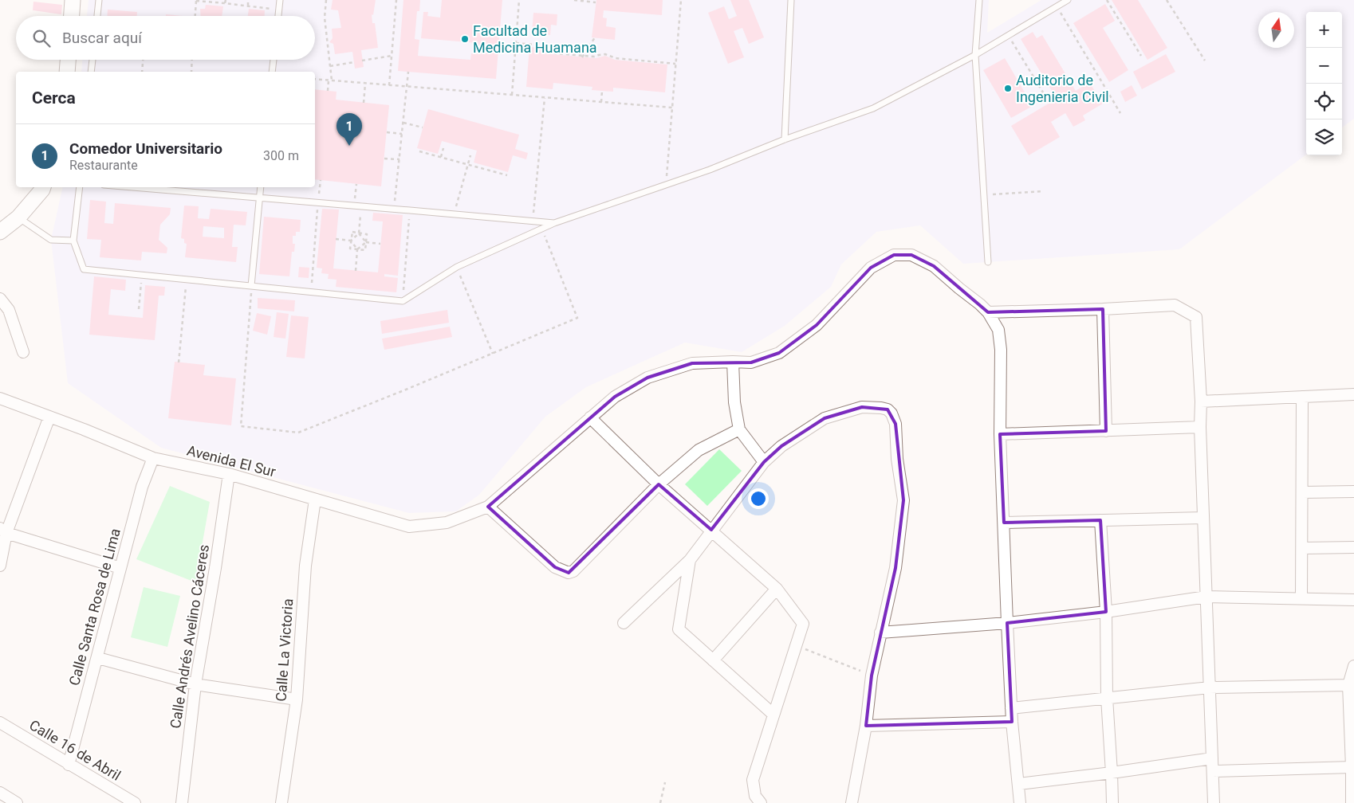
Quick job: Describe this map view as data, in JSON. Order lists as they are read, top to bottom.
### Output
{
  "streets": {
    "street": [
      "Avenida El Sur",
      "Calle Santa Rosa de Lima",
      "Calle Andrés Avelino Cáceres",
      "Calle La Victoria",
      "Calle 16 de Abril"
    ]
  },
  "crossings": [
    ["Avenida El Sur", "Calle Santa Rosa de Lima"],
    ["Avenida El Sur", "Calle Andrés Avelino Cáceres"],
    ["Avenida El Sur", "Calle La Victoria"],
    ["Calle Santa Rosa de Lima", "Calle 16 de Abril"]
  ],
  "places": ["Facultad de Medicina Huamana", "Auditorio de Ingenieria Civil"],
  "north": "top",
  "page": {
    "map_buttons": ["+", "−"],
    "search": "Buscar aquí",
    "heading": "Cerca",
    "pins": "1",
    "list": [
      {
        "mark": "1",
        "name": "Comedor Universitario",
        "note": "Restaurante",
        "value": "300 m"
      }
    ]
  }
}
